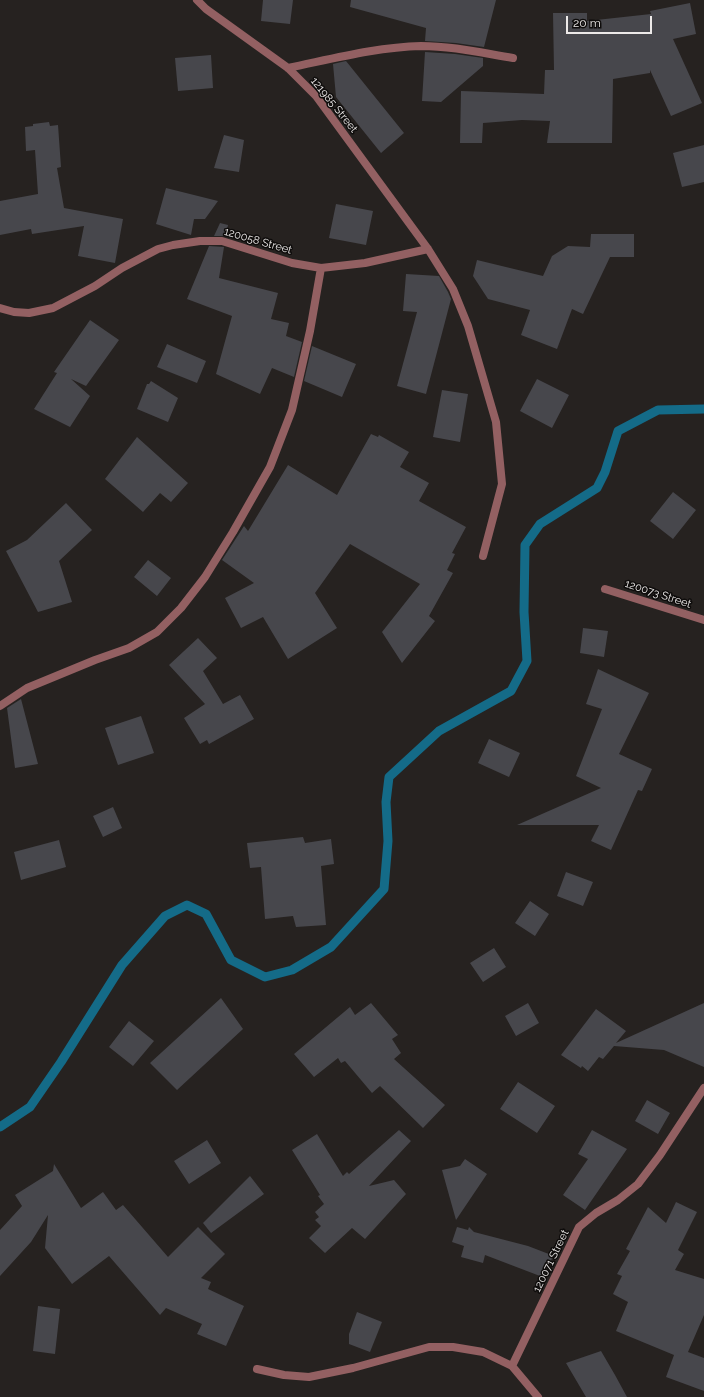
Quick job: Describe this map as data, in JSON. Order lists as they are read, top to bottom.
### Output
{
  "streets": {
    "street": [
      "121985 Street",
      "120058 Street",
      "120073 Street",
      "120071 Street"
    ]
  },
  "crossings": [
    ["121985 Street", "120058 Street"]
  ],
  "scale_bar": "20 m"
}
